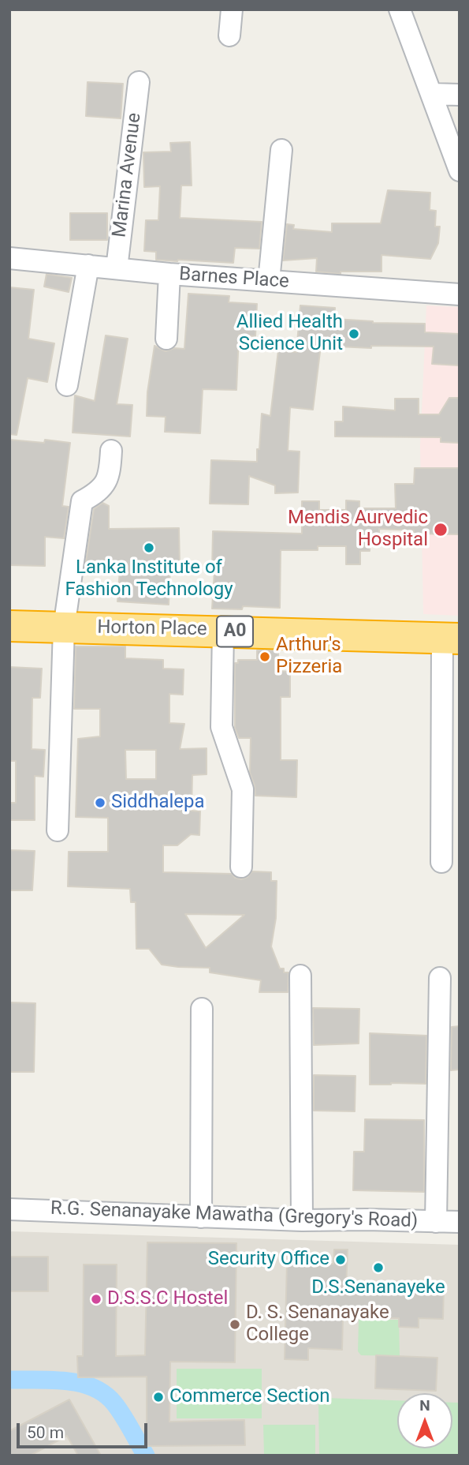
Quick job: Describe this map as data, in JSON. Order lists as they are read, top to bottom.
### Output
{
  "streets": {
    "highway": ["Horton Place", "A0"],
    "street": ["Marina Avenue", "Barnes Place", "R.G. Senanayake Mawatha (Gregory's Road)"]
  },
  "crossings": [
    ["Marina Avenue", "Barnes Place"]
  ],
  "places": [
    "Allied Health Science Unit",
    "Mendis Aurvedic Hospital",
    "Lanka Institute of Fashion Technology",
    "Arthur's Pizzeria",
    "Siddhalepa",
    "Security Office",
    "D.S.Senanayeke",
    "D.S.S.C Hostel",
    "D. S. Senanayake College",
    "Commerce Section"
  ],
  "scale_bar": "50 m",
  "north": "top"
}
